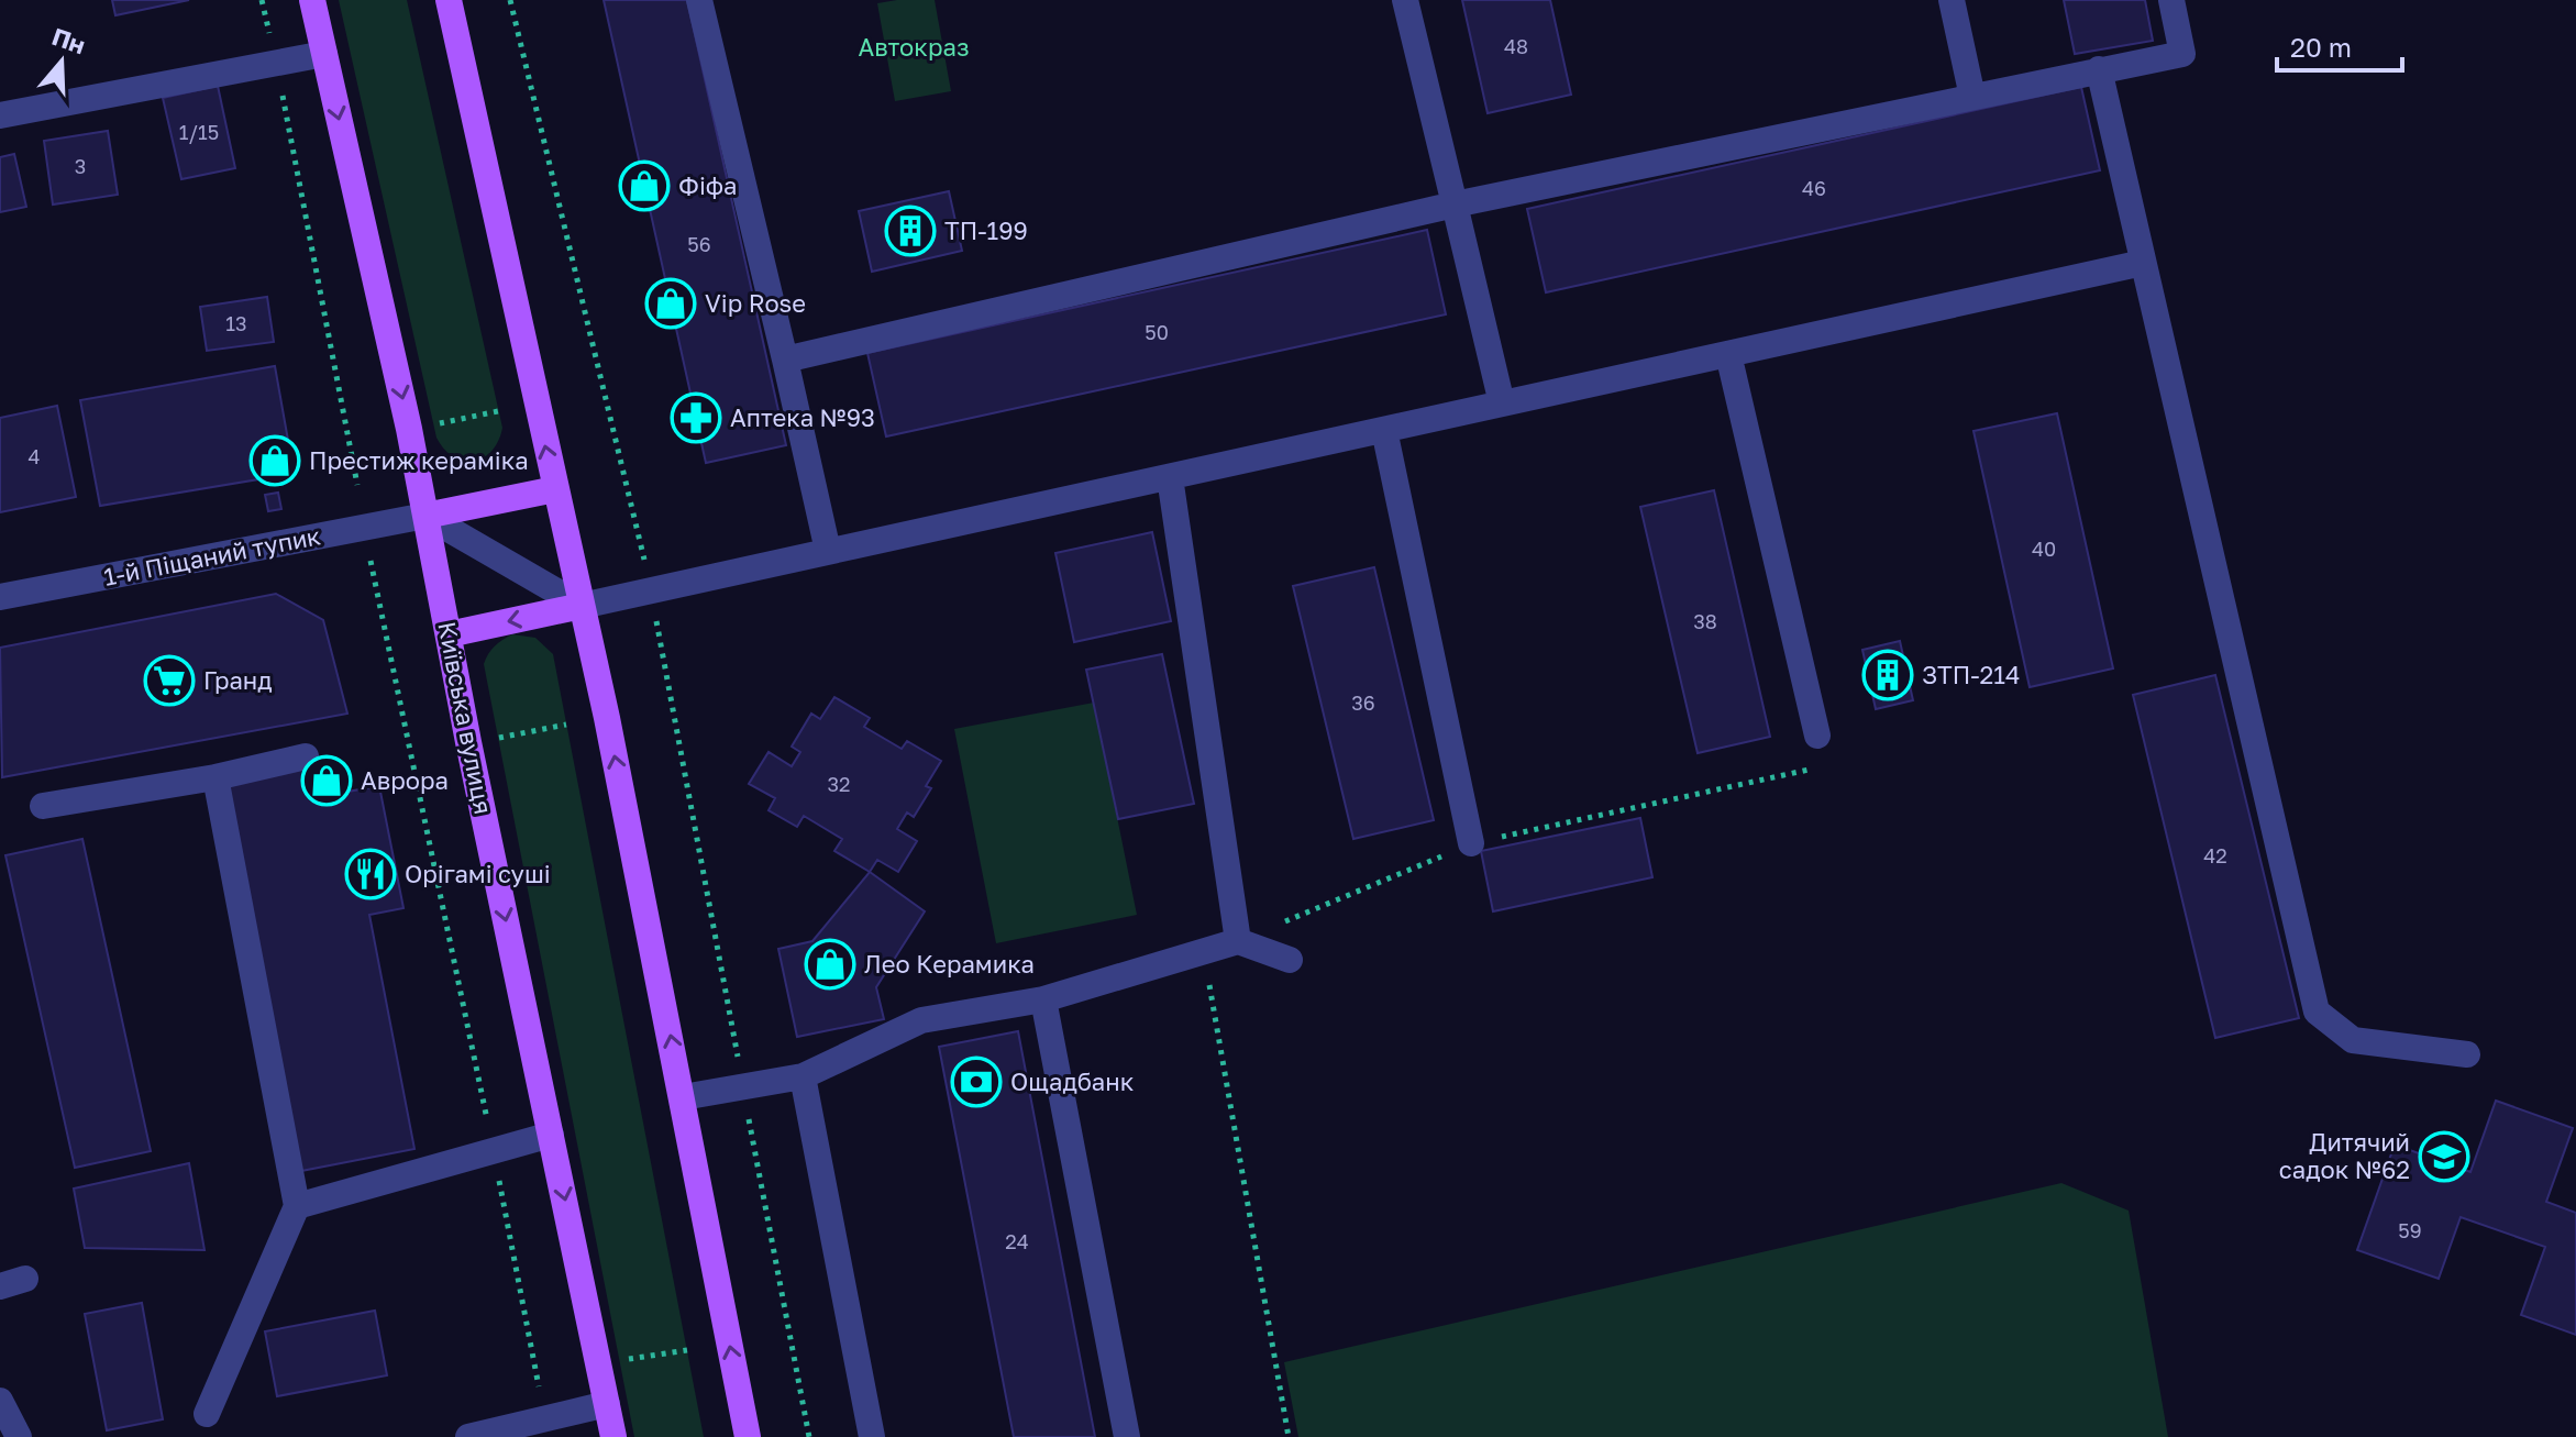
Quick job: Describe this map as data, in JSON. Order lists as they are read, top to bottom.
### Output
{
  "streets": {
    "main road": ["Київська вулиця"],
    "street": ["1-й Піщаний тупик"]
  },
  "crossings": [
    ["1-й Піщаний тупик", "Київська вулиця"]
  ],
  "parks": ["Автокраз"],
  "places": {
    "shop": [
      "Фiфа",
      "Vip Rose",
      "Престиж кераміка",
      "Аврора",
      "Лео Керамика"
    ],
    "building": ["ТП-199", "ЗТП-214"],
    "pharmacy": ["Аптека №93"],
    "supermarket": ["Гранд"],
    "restaurant": ["Орігамі суші"],
    "bank": ["Ощадбанк"],
    "school or university": ["Дитячий садок №62"]
  },
  "house_numbers": [
    "48",
    "1/15",
    "3",
    "46",
    "56",
    "13",
    "50",
    "4",
    "40",
    "38",
    "36",
    "32",
    "42",
    "59",
    "24"
  ],
  "scale_bar": "20 m",
  "north": "top"
}
